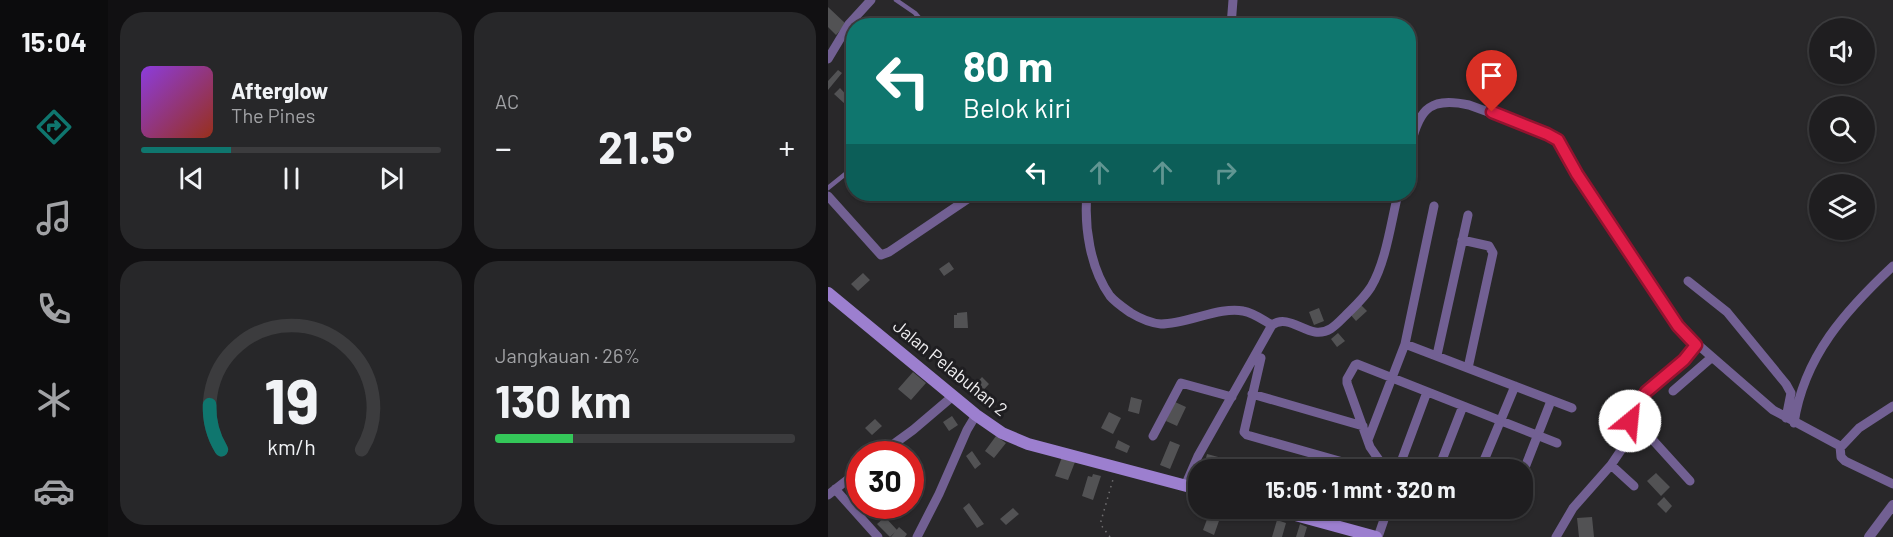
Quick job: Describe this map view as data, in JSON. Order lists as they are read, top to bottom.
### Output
{
  "streets": {
    "main road": ["Jalan Pelabuhan 2"]
  },
  "page": {
    "tabs": "15:04",
    "tile": [
      "AC",
      ["Jangkauan · 26%", "130 km"]
    ],
    "turn": ["80 m", "Belok kiri"],
    "song": ["Afterglow", "The Pines"],
    "heat": ["−", "21.5°", "+"],
    "limit": "30",
    "trip": "15:05 · 1 mnt · 320 m",
    "gauge": ["19", "km/h"]
  }
}
